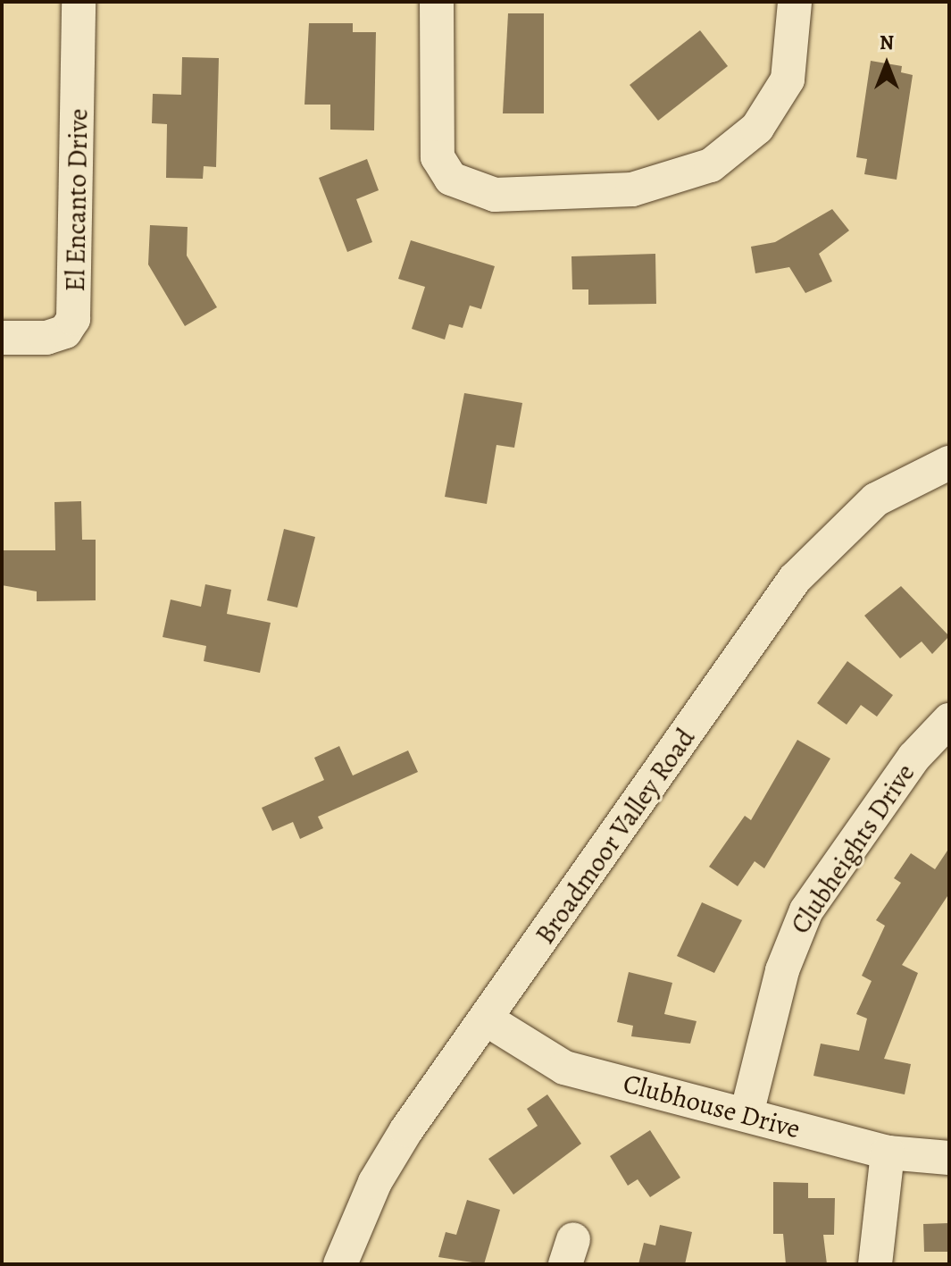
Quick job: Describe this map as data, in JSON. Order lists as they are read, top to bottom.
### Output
{
  "streets": {
    "street": [
      "El Encanto Drive",
      "Broadmoor Valley Road",
      "Clubheights Drive",
      "Clubhouse Drive"
    ]
  },
  "crossings": [
    ["Broadmoor Valley Road", "Clubhouse Drive"],
    ["Clubheights Drive", "Clubhouse Drive"]
  ],
  "north": "top"
}
